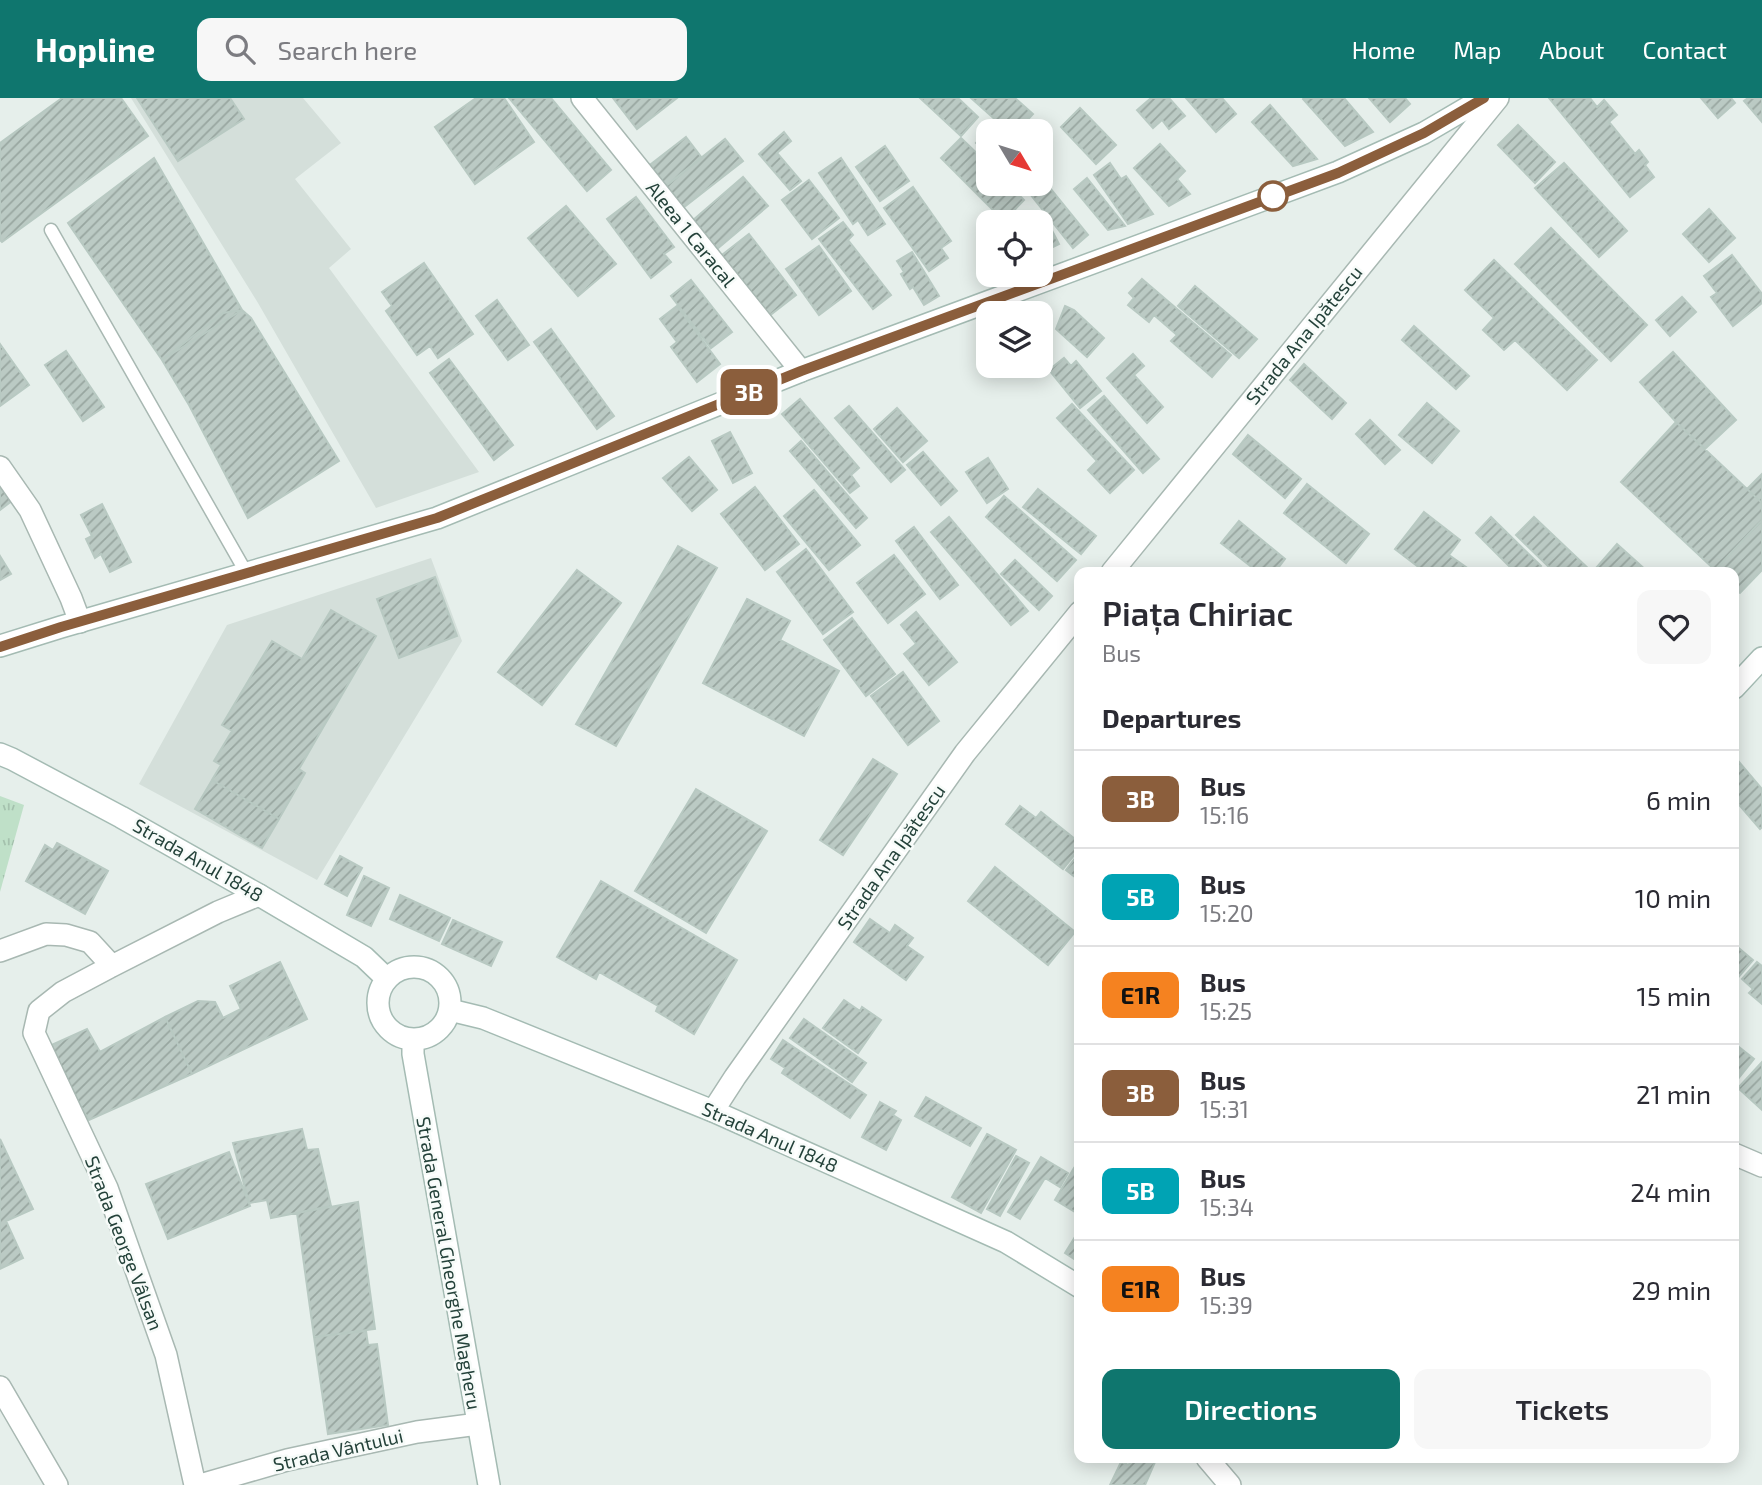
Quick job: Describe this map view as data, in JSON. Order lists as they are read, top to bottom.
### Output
{
  "streets": {
    "street": [
      "Aleea 1 Caracal",
      "Strada Ana Ipătescu",
      "Strada Anul 1848",
      "Strada George Vâlsan",
      "Strada General Gheorghe Magheru",
      "Strada Vântului"
    ]
  },
  "crossings": [
    ["Strada Ana Ipătescu", "Strada Anul 1848"],
    ["Strada Anul 1848", "Strada George Vâlsan"],
    ["Strada Anul 1848", "Strada General Gheorghe Magheru"],
    ["Strada George Vâlsan", "Strada Vântului"],
    ["Strada General Gheorghe Magheru", "Strada Vântului"]
  ],
  "lines": ["bus line 3B"],
  "north": "bottom right",
  "page": {
    "header": "Hopline",
    "search": "Search here",
    "nav": [
      "Home",
      "Map",
      "About",
      "Contact"
    ],
    "on_map": "3B",
    "heading": [
      ["Piața Chiriac", "Bus"],
      "Departures"
    ],
    "list": [
      {
        "mark": "3B",
        "name": "Bus",
        "note": "15:16",
        "value": "6 min"
      },
      {
        "mark": "5B",
        "name": "Bus",
        "note": "15:20",
        "value": "10 min"
      },
      {
        "mark": "E1R",
        "name": "Bus",
        "note": "15:25",
        "value": "15 min"
      },
      {
        "mark": "3B",
        "name": "Bus",
        "note": "15:31",
        "value": "21 min"
      },
      {
        "mark": "5B",
        "name": "Bus",
        "note": "15:34",
        "value": "24 min"
      },
      {
        "mark": "E1R",
        "name": "Bus",
        "note": "15:39",
        "value": "29 min"
      }
    ],
    "buttons": ["Directions", "Tickets"]
  }
}
